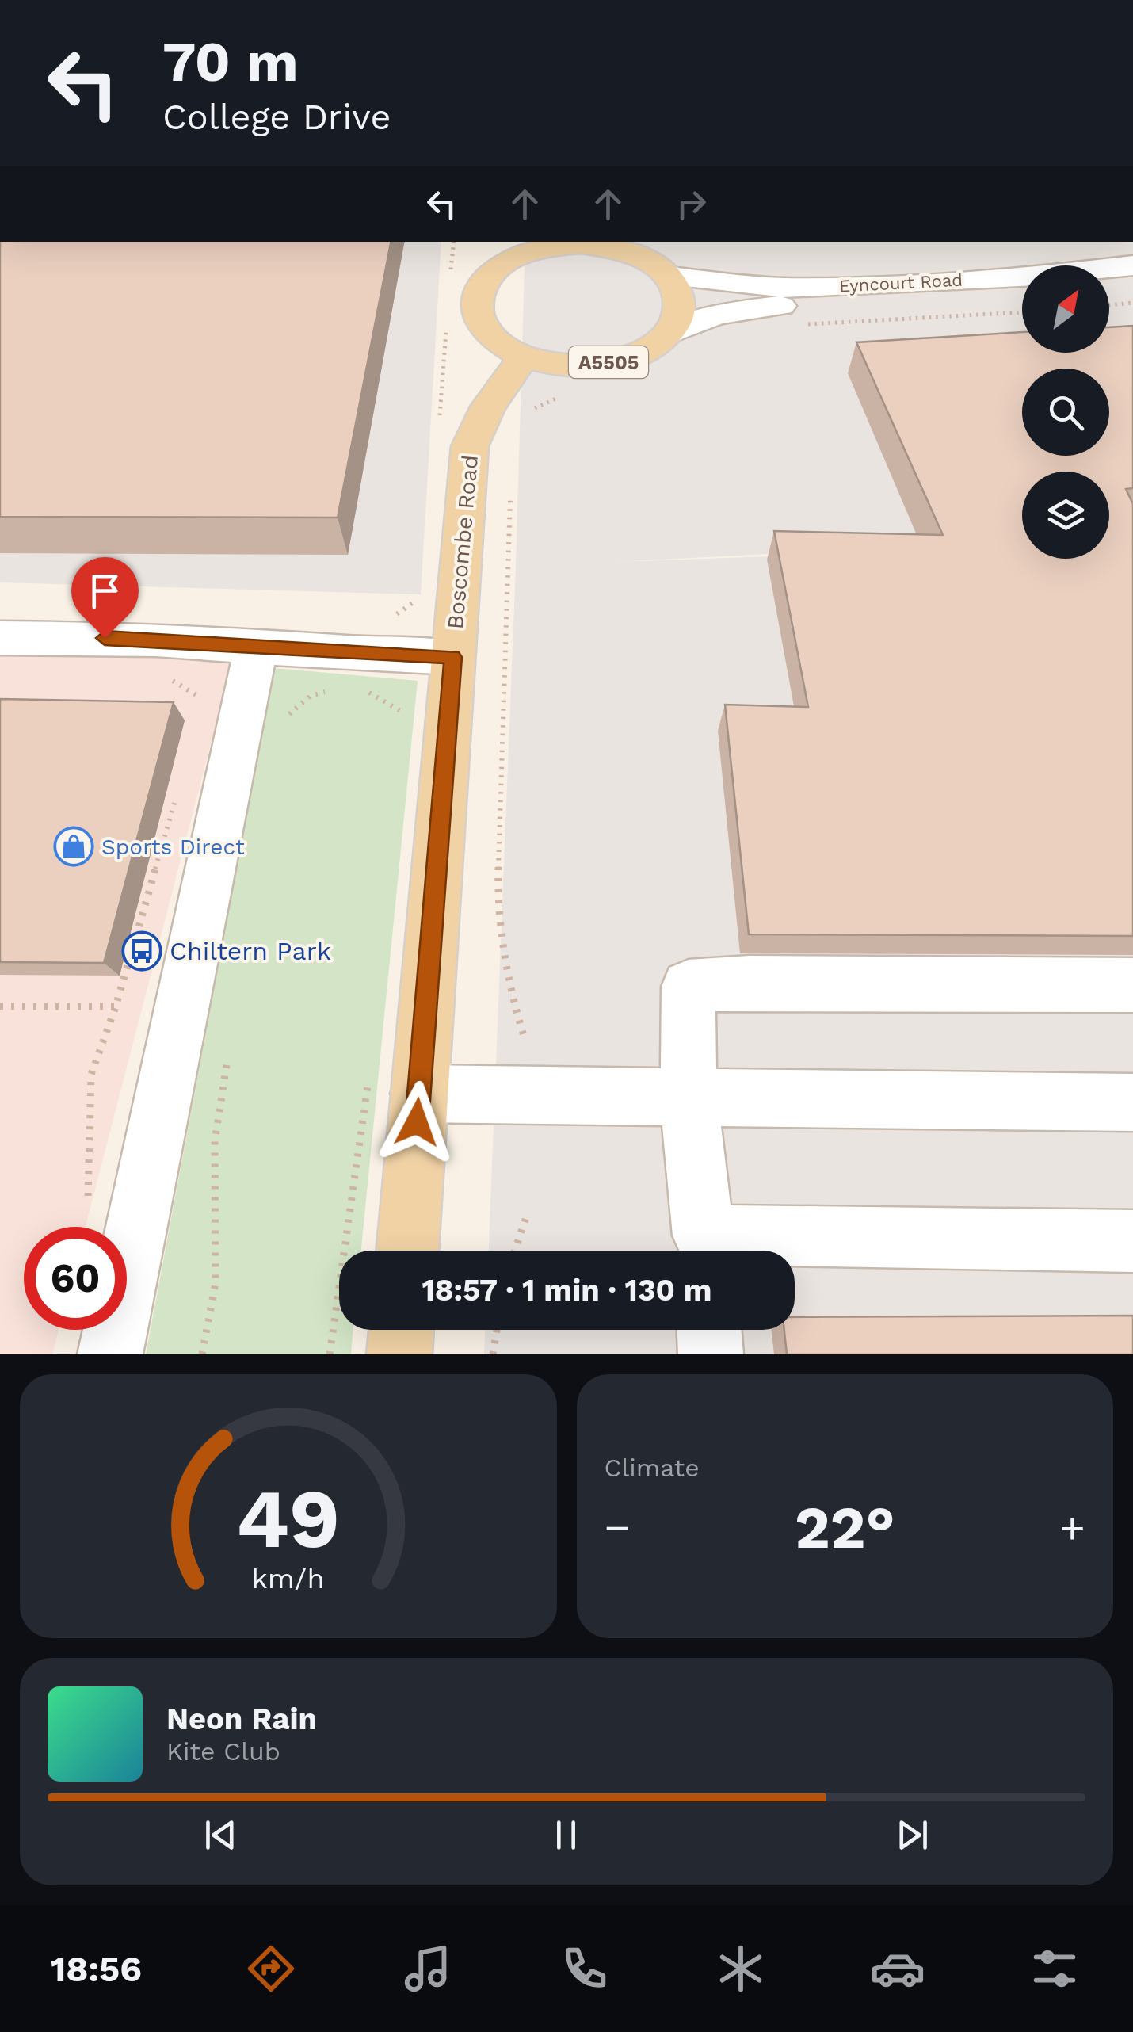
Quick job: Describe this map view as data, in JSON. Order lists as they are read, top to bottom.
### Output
{
  "streets": {
    "main road": ["A5505", "Boscombe Road"],
    "street": ["Eyncourt Road"]
  },
  "crossings": [
    ["Eyncourt Road", "A5505"],
    ["Eyncourt Road", "Boscombe Road"],
    ["A5505", "Boscombe Road"]
  ],
  "places": {
    "shop": ["Sports Direct"],
    "bus stop": ["Chiltern Park"]
  },
  "north": "top right",
  "page": {
    "turn": ["70 m", "College Drive"],
    "limit": "60",
    "trip": "18:57 · 1 min · 130 m",
    "tile": "Climate",
    "heat": ["−", "22°", "+"],
    "song": ["Neon Rain", "Kite Club"],
    "tabs": "18:56",
    "gauge": ["49", "km/h"]
  }
}
